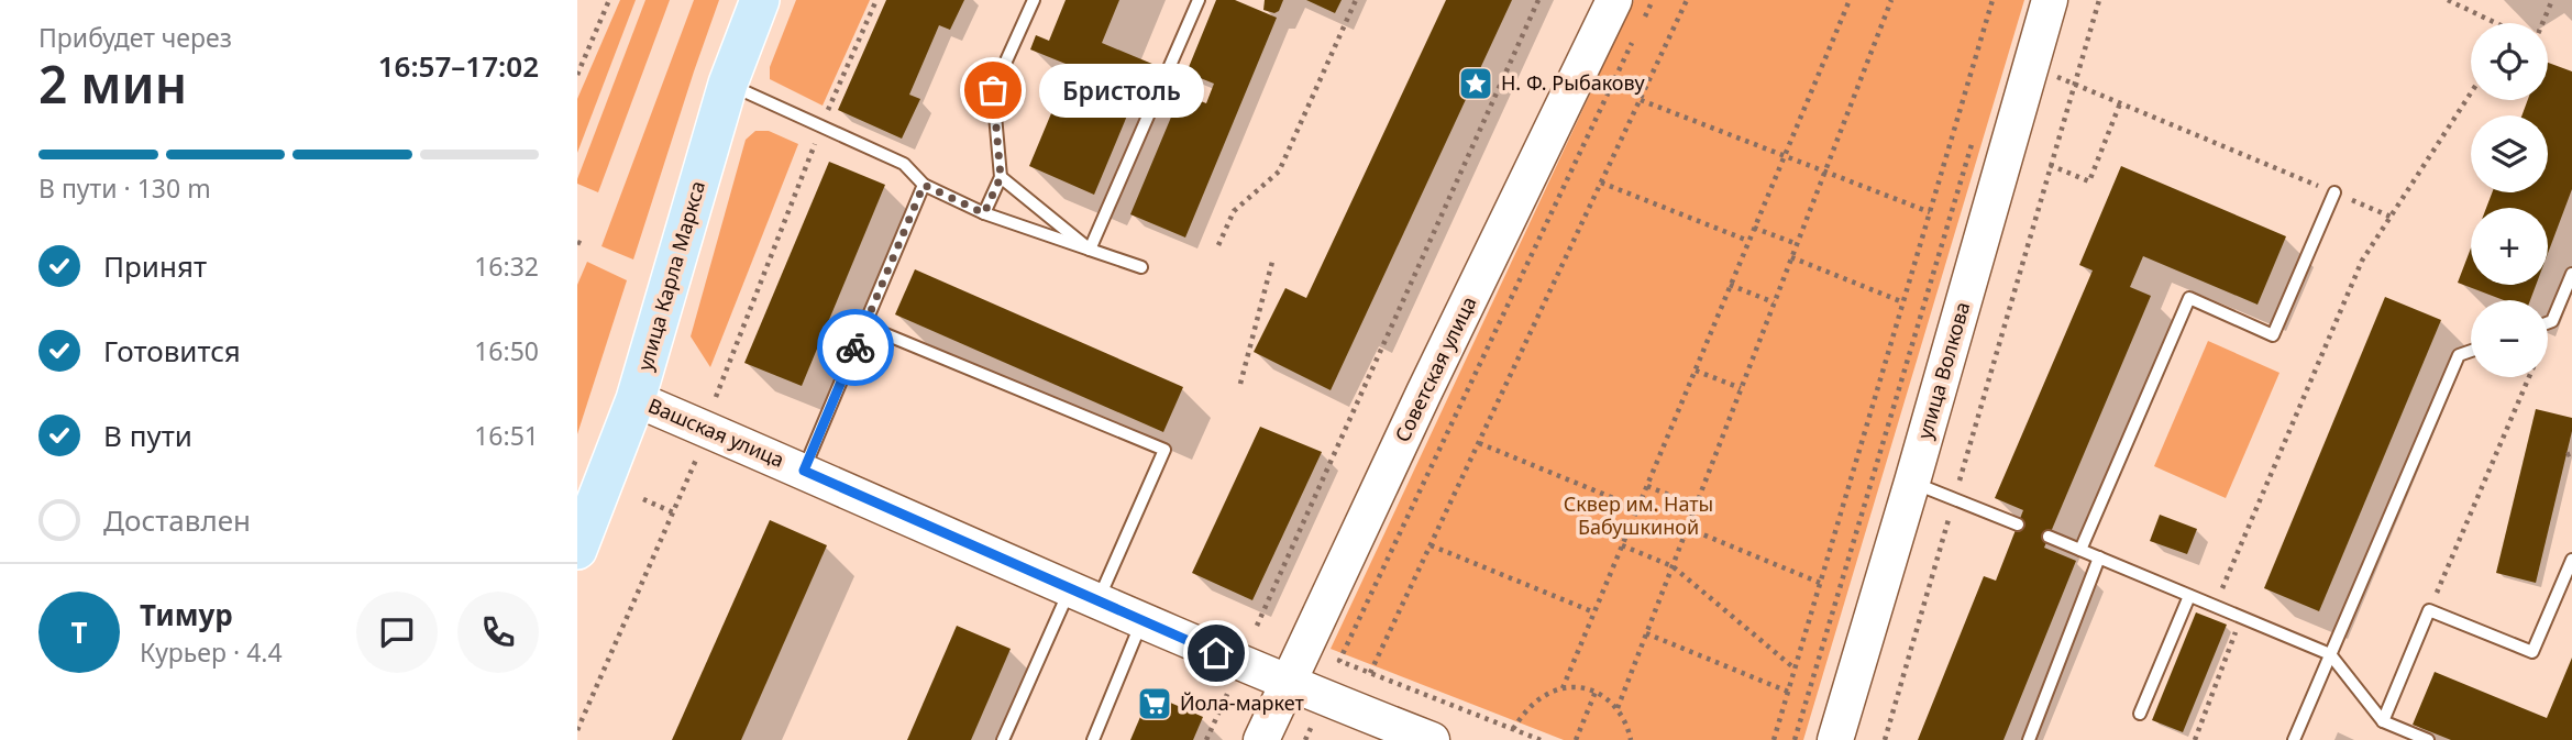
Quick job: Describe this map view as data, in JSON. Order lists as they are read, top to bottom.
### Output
{
  "streets": {
    "main road": ["улица Карла Маркса"],
    "street": ["Советская улица", "улица Волкова", "Вашская улица"]
  },
  "crossings": [
    ["улица Карла Маркса", "Вашская улица"],
    ["Советская улица", "Вашская улица"]
  ],
  "parks": ["Сквер им. Наты Бабушкиной"],
  "places": {
    "place": ["Н. Ф. Рыбакову"],
    "other": ["Бристоль"],
    "supermarket": ["Йола-маркет"]
  },
  "page": {
    "heading": ["2 мин", "Прибудет через", "16:57–17:02"],
    "panel": ["Тимур", "Курьер · 4.4"],
    "map_buttons": ["+", "−"],
    "bubble": "Бристоль",
    "bar": "В пути · 130 m",
    "list": [
      ["Принят", "16:32"],
      ["Готовится", "16:50"],
      ["В пути", "16:51"],
      "Доставлен"
    ],
    "round": "Т"
  }
}
